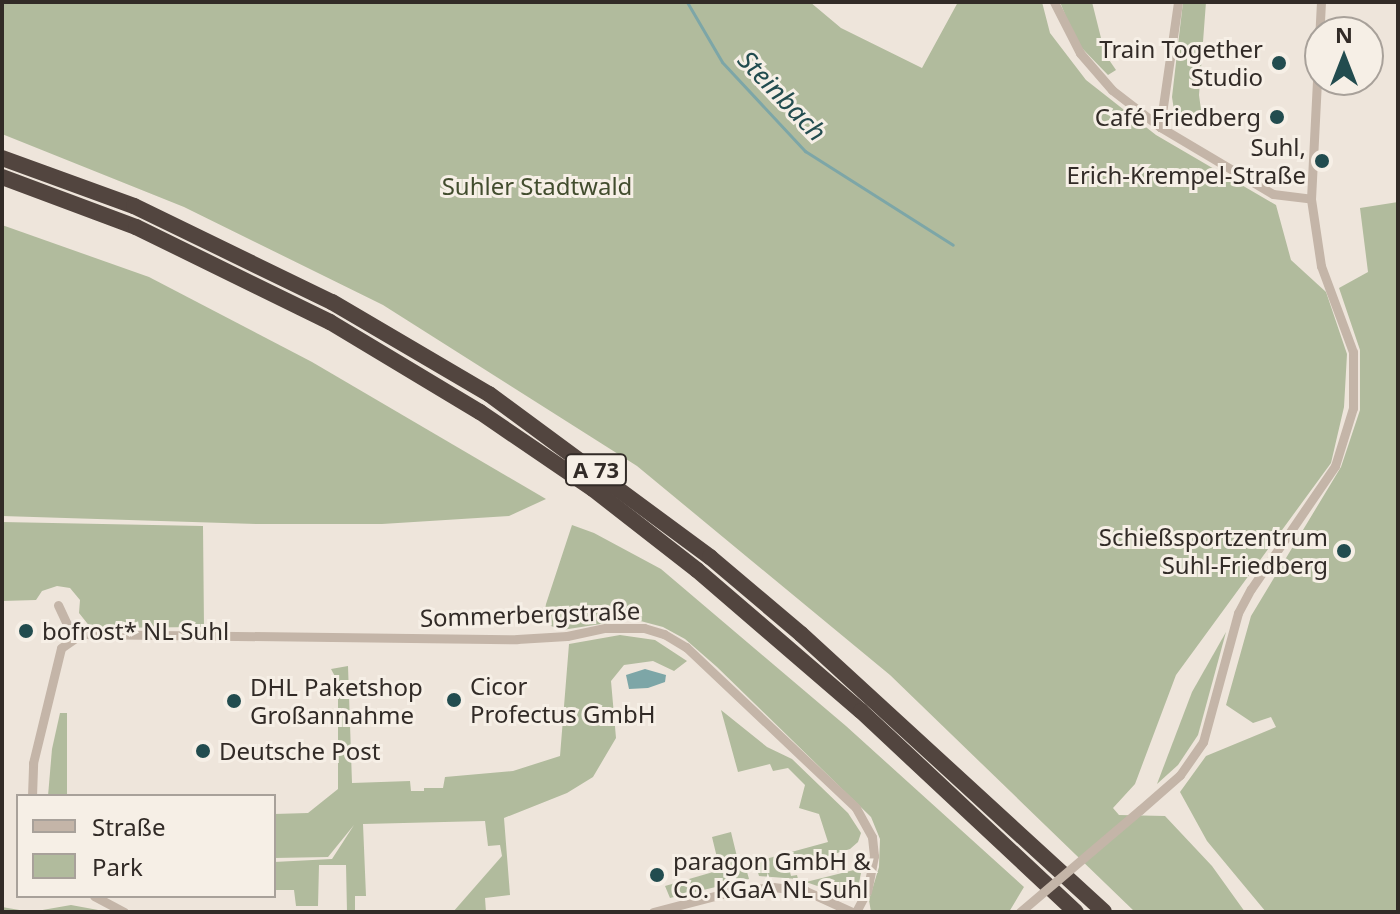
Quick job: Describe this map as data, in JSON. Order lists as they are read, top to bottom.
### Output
{
  "streets": {
    "highway": ["A 73"],
    "street": ["Sommerbergstraße"]
  },
  "water": ["Steinbach"],
  "parks": ["Suhler Stadtwald"],
  "places": [
    "Train Together Studio",
    "Café Friedberg",
    "Suhl, Erich-Krempel-Straße",
    "Schießsportzentrum Suhl-Friedberg",
    "bofrost* NL Suhl",
    "Cicor Profectus GmbH",
    "DHL Paketshop Großannahme",
    "Deutsche Post",
    "paragon GmbH & Co. KGaA NL Suhl"
  ],
  "legend": ["Straße", "Park"],
  "north": "top"
}
